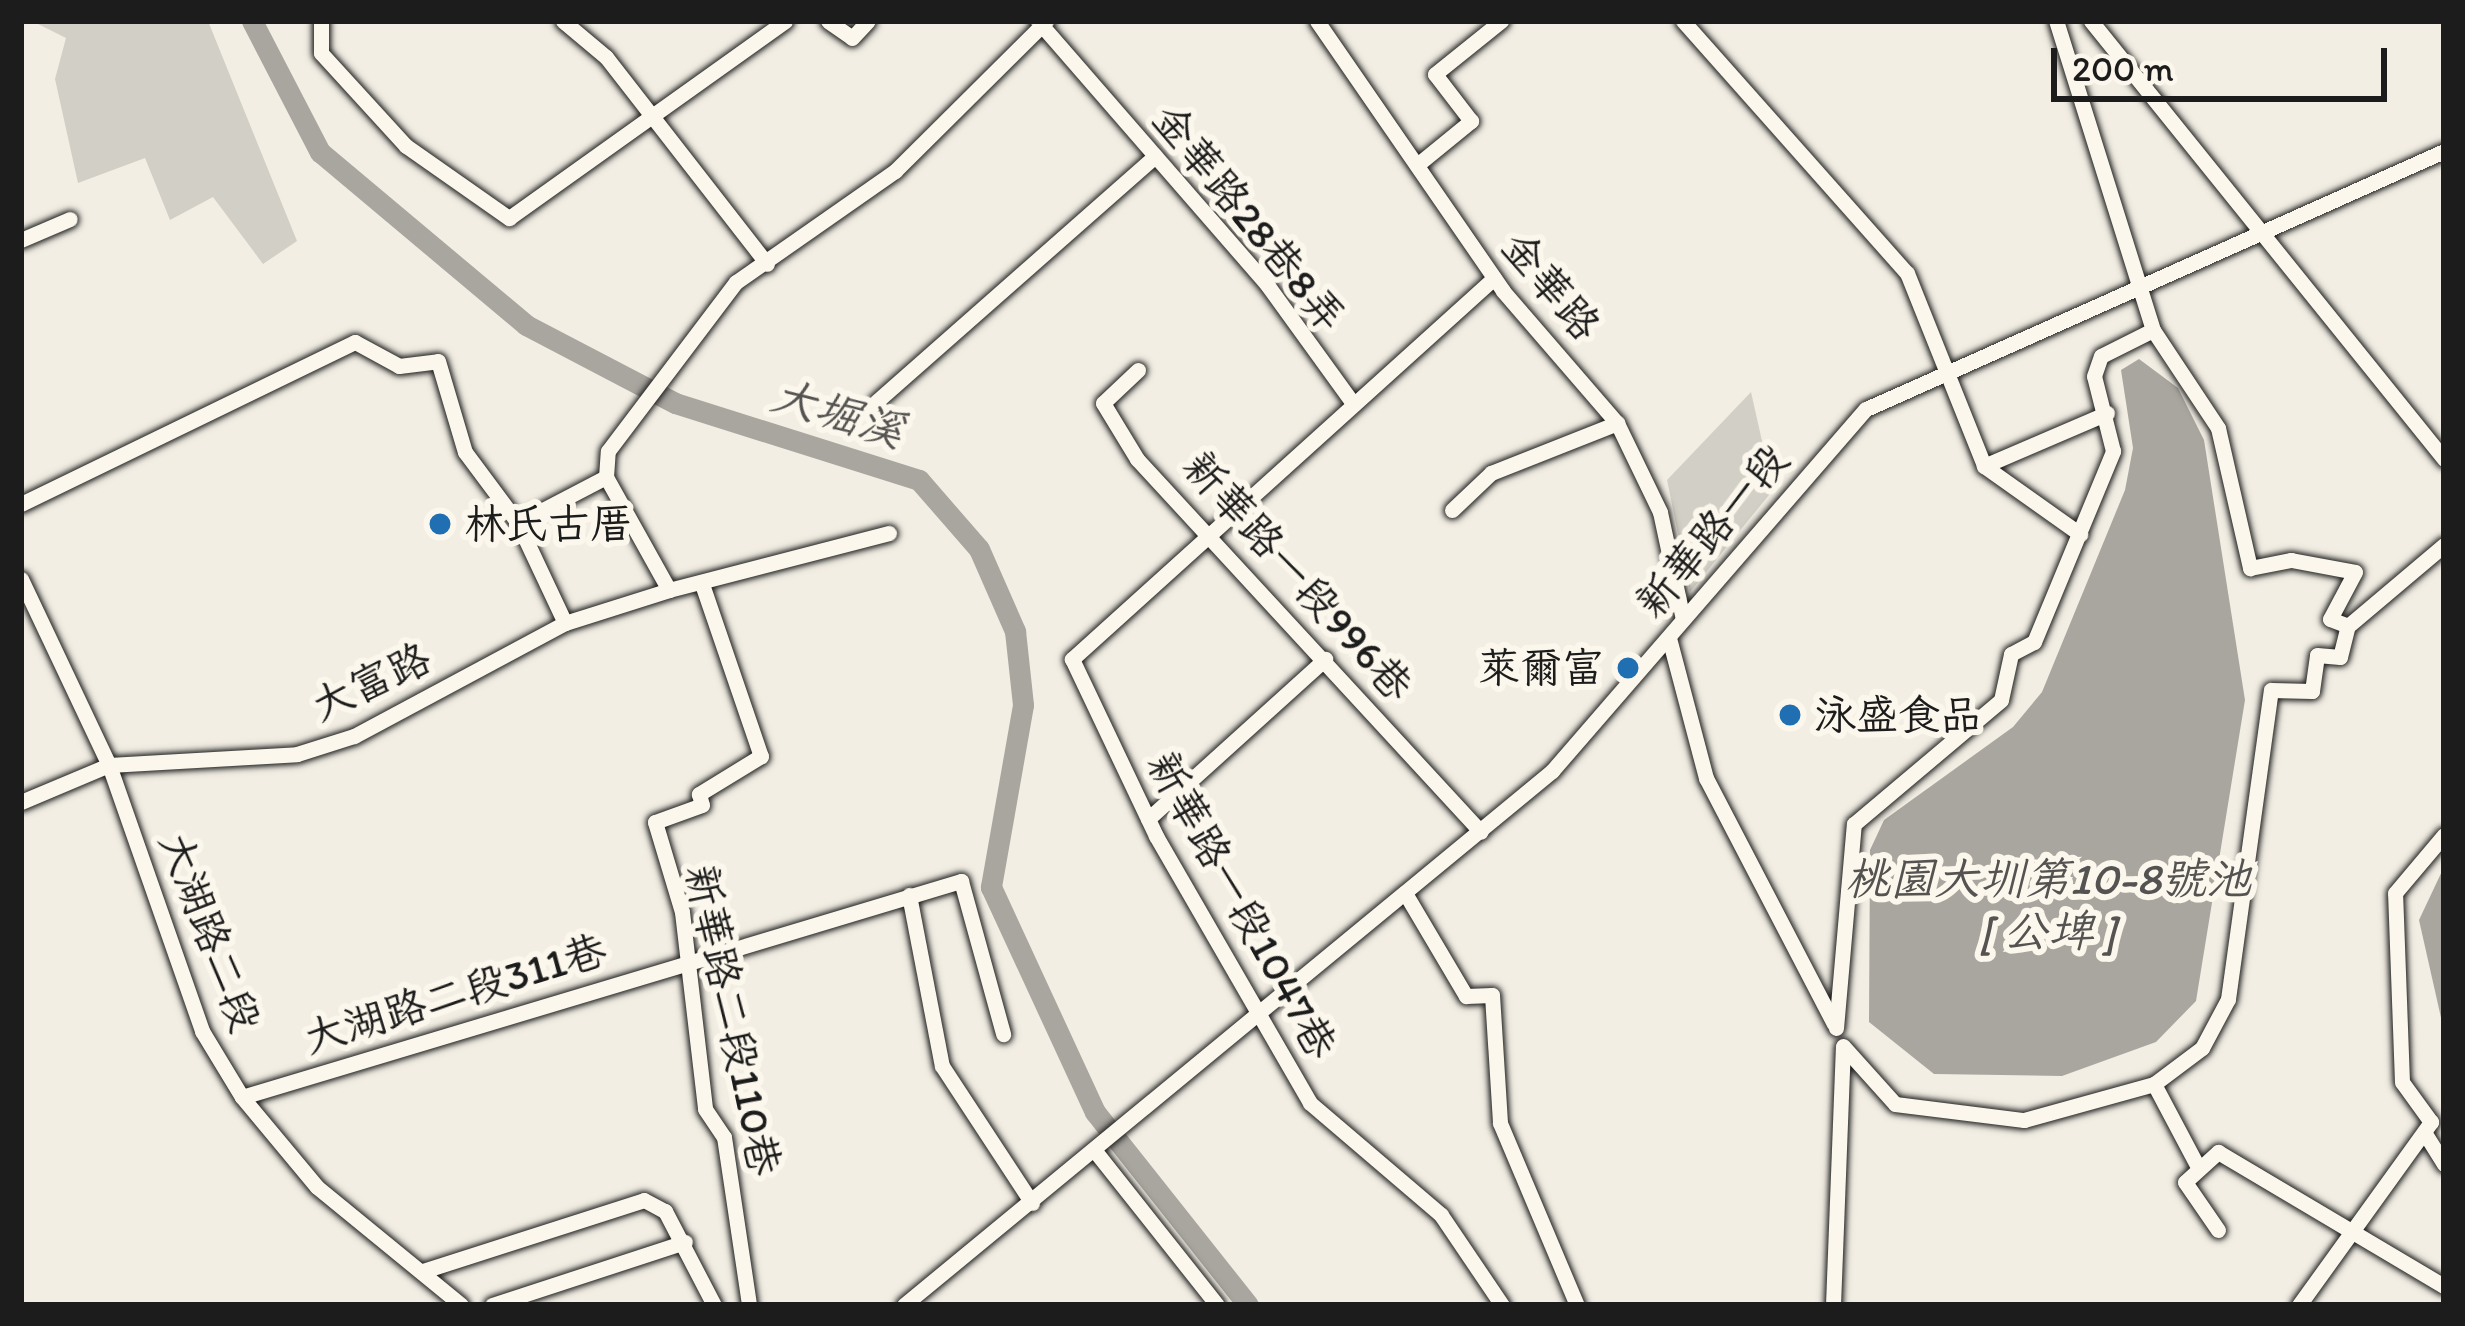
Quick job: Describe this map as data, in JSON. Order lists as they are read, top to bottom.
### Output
{
  "streets": {
    "street": [
      "金華路28巷8弄",
      "金華路",
      "新華路一段",
      "新華路一段996巷",
      "大富路",
      "新華路一段1047巷",
      "大湖路二段",
      "大湖路二段311巷",
      "新華路二段110巷"
    ]
  },
  "crossings": [
    ["金華路", "新華路一段"],
    ["新華路一段", "新華路一段996巷"],
    ["新華路一段", "新華路一段1047巷"],
    ["新華路一段996巷", "新華路一段1047巷"],
    ["大富路", "大湖路二段"],
    ["大富路", "新華路二段110巷"],
    ["大湖路二段", "大湖路二段311巷"],
    ["大湖路二段311巷", "新華路二段110巷"]
  ],
  "water": ["大堀溪", "桃園大圳第10-8號池 [ 公埤 ]"],
  "places": ["林氏古厝", "萊爾富", "泳盛食品"],
  "scale_bar": "200 m"
}
